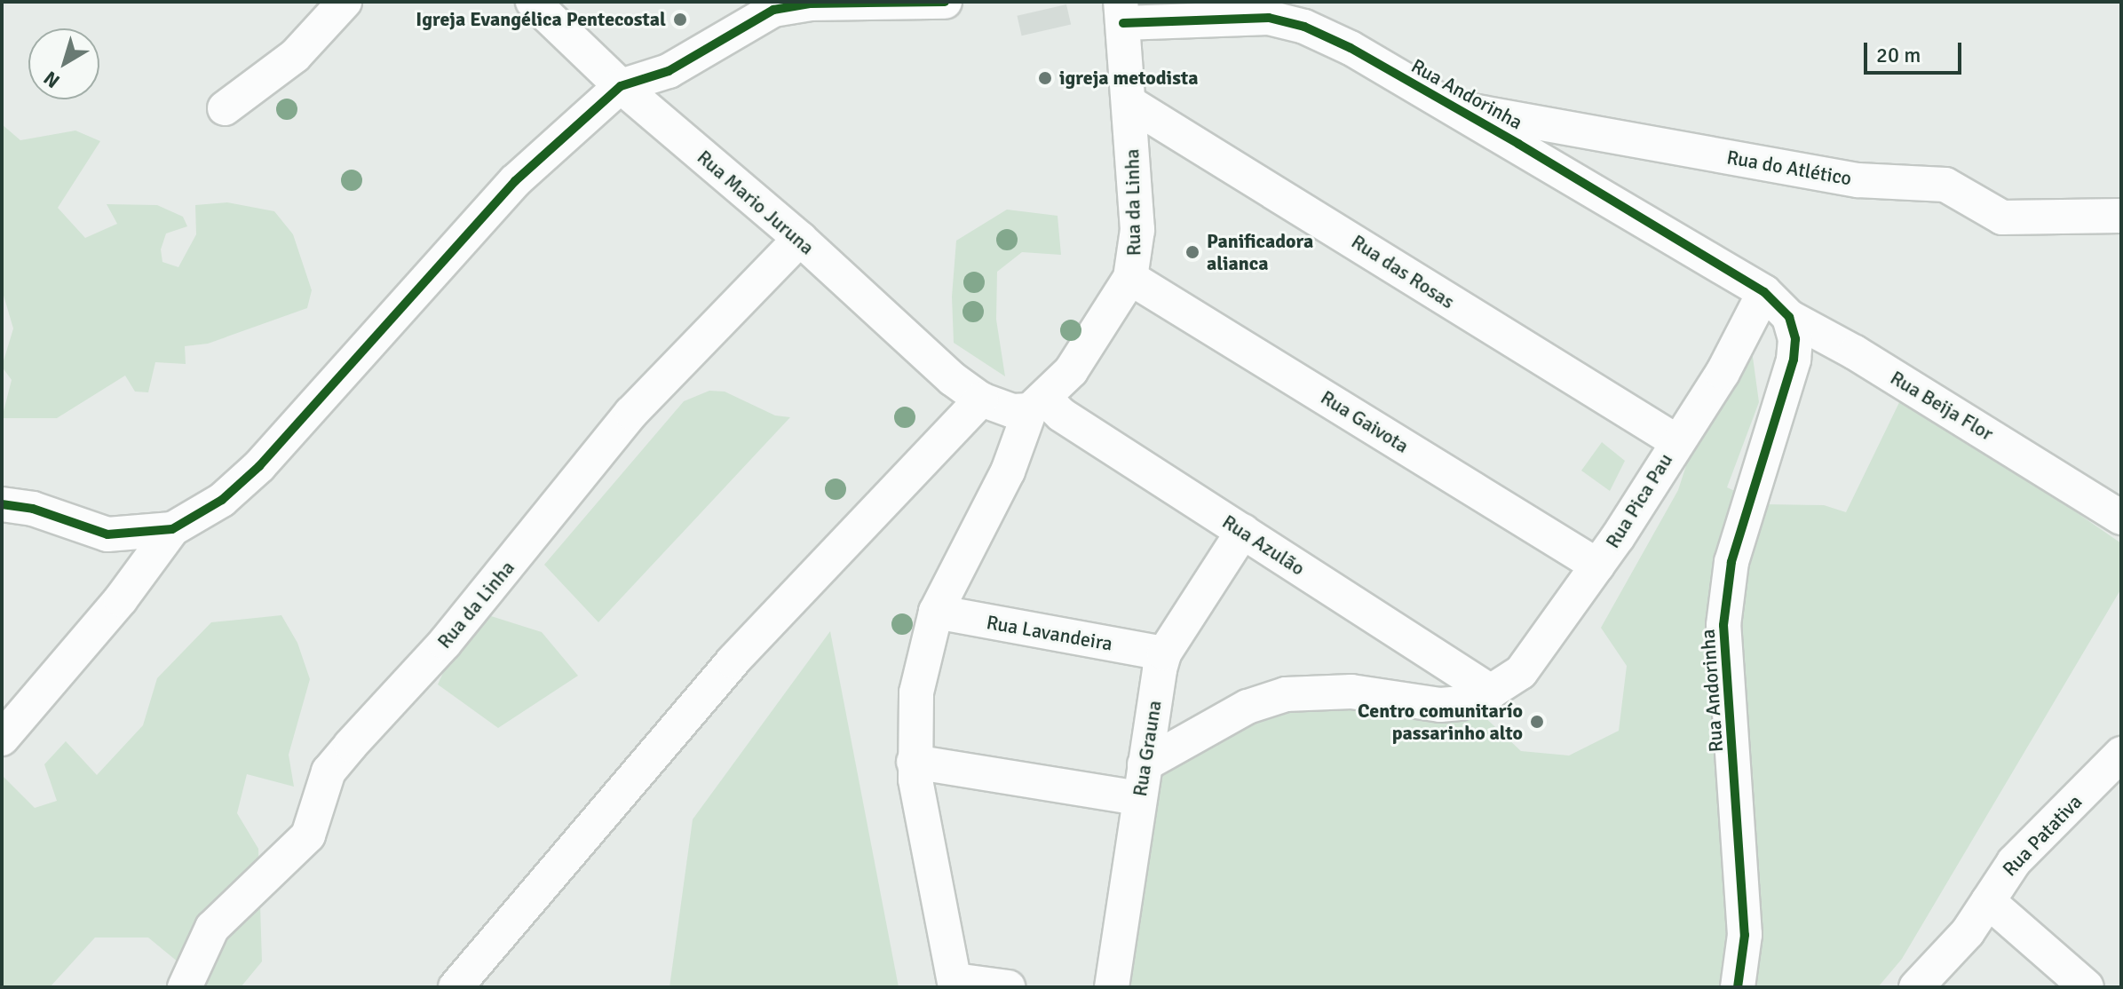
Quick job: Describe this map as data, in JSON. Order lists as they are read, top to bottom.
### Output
{
  "streets": {
    "street": [
      "Rua Andorinha",
      "Rua do Atlético",
      "Rua Mario Juruna",
      "Rua da Linha",
      "Rua das Rosas",
      "Rua Beija Flor",
      "Rua Gaivota",
      "Rua Pica Pau",
      "Rua Azulão",
      "Rua Lavandeira",
      "Rua Grauna",
      "Rua Patativa"
    ]
  },
  "crossings": [
    ["Rua Andorinha", "Rua do Atlético"],
    ["Rua Andorinha", "Rua da Linha"],
    ["Rua Andorinha", "Rua Beija Flor"],
    ["Rua Andorinha", "Rua Pica Pau"],
    ["Rua Mario Juruna", "Rua da Linha"],
    ["Rua da Linha", "Rua das Rosas"],
    ["Rua da Linha", "Rua Gaivota"],
    ["Rua da Linha", "Rua Azulão"],
    ["Rua da Linha", "Rua Lavandeira"],
    ["Rua das Rosas", "Rua Pica Pau"],
    ["Rua Beija Flor", "Rua Pica Pau"],
    ["Rua Gaivota", "Rua Pica Pau"],
    ["Rua Pica Pau", "Rua Azulão"],
    ["Rua Pica Pau", "Rua Grauna"],
    ["Rua Azulão", "Rua Grauna"],
    ["Rua Lavandeira", "Rua Grauna"]
  ],
  "places": [
    "Igreja Evangélica Pentecostal",
    "igreja metodista",
    "Panificadora alianca",
    "Centro comunitarío passarinho alto"
  ],
  "scale_bar": "20 m",
  "north": "bottom left"
}
